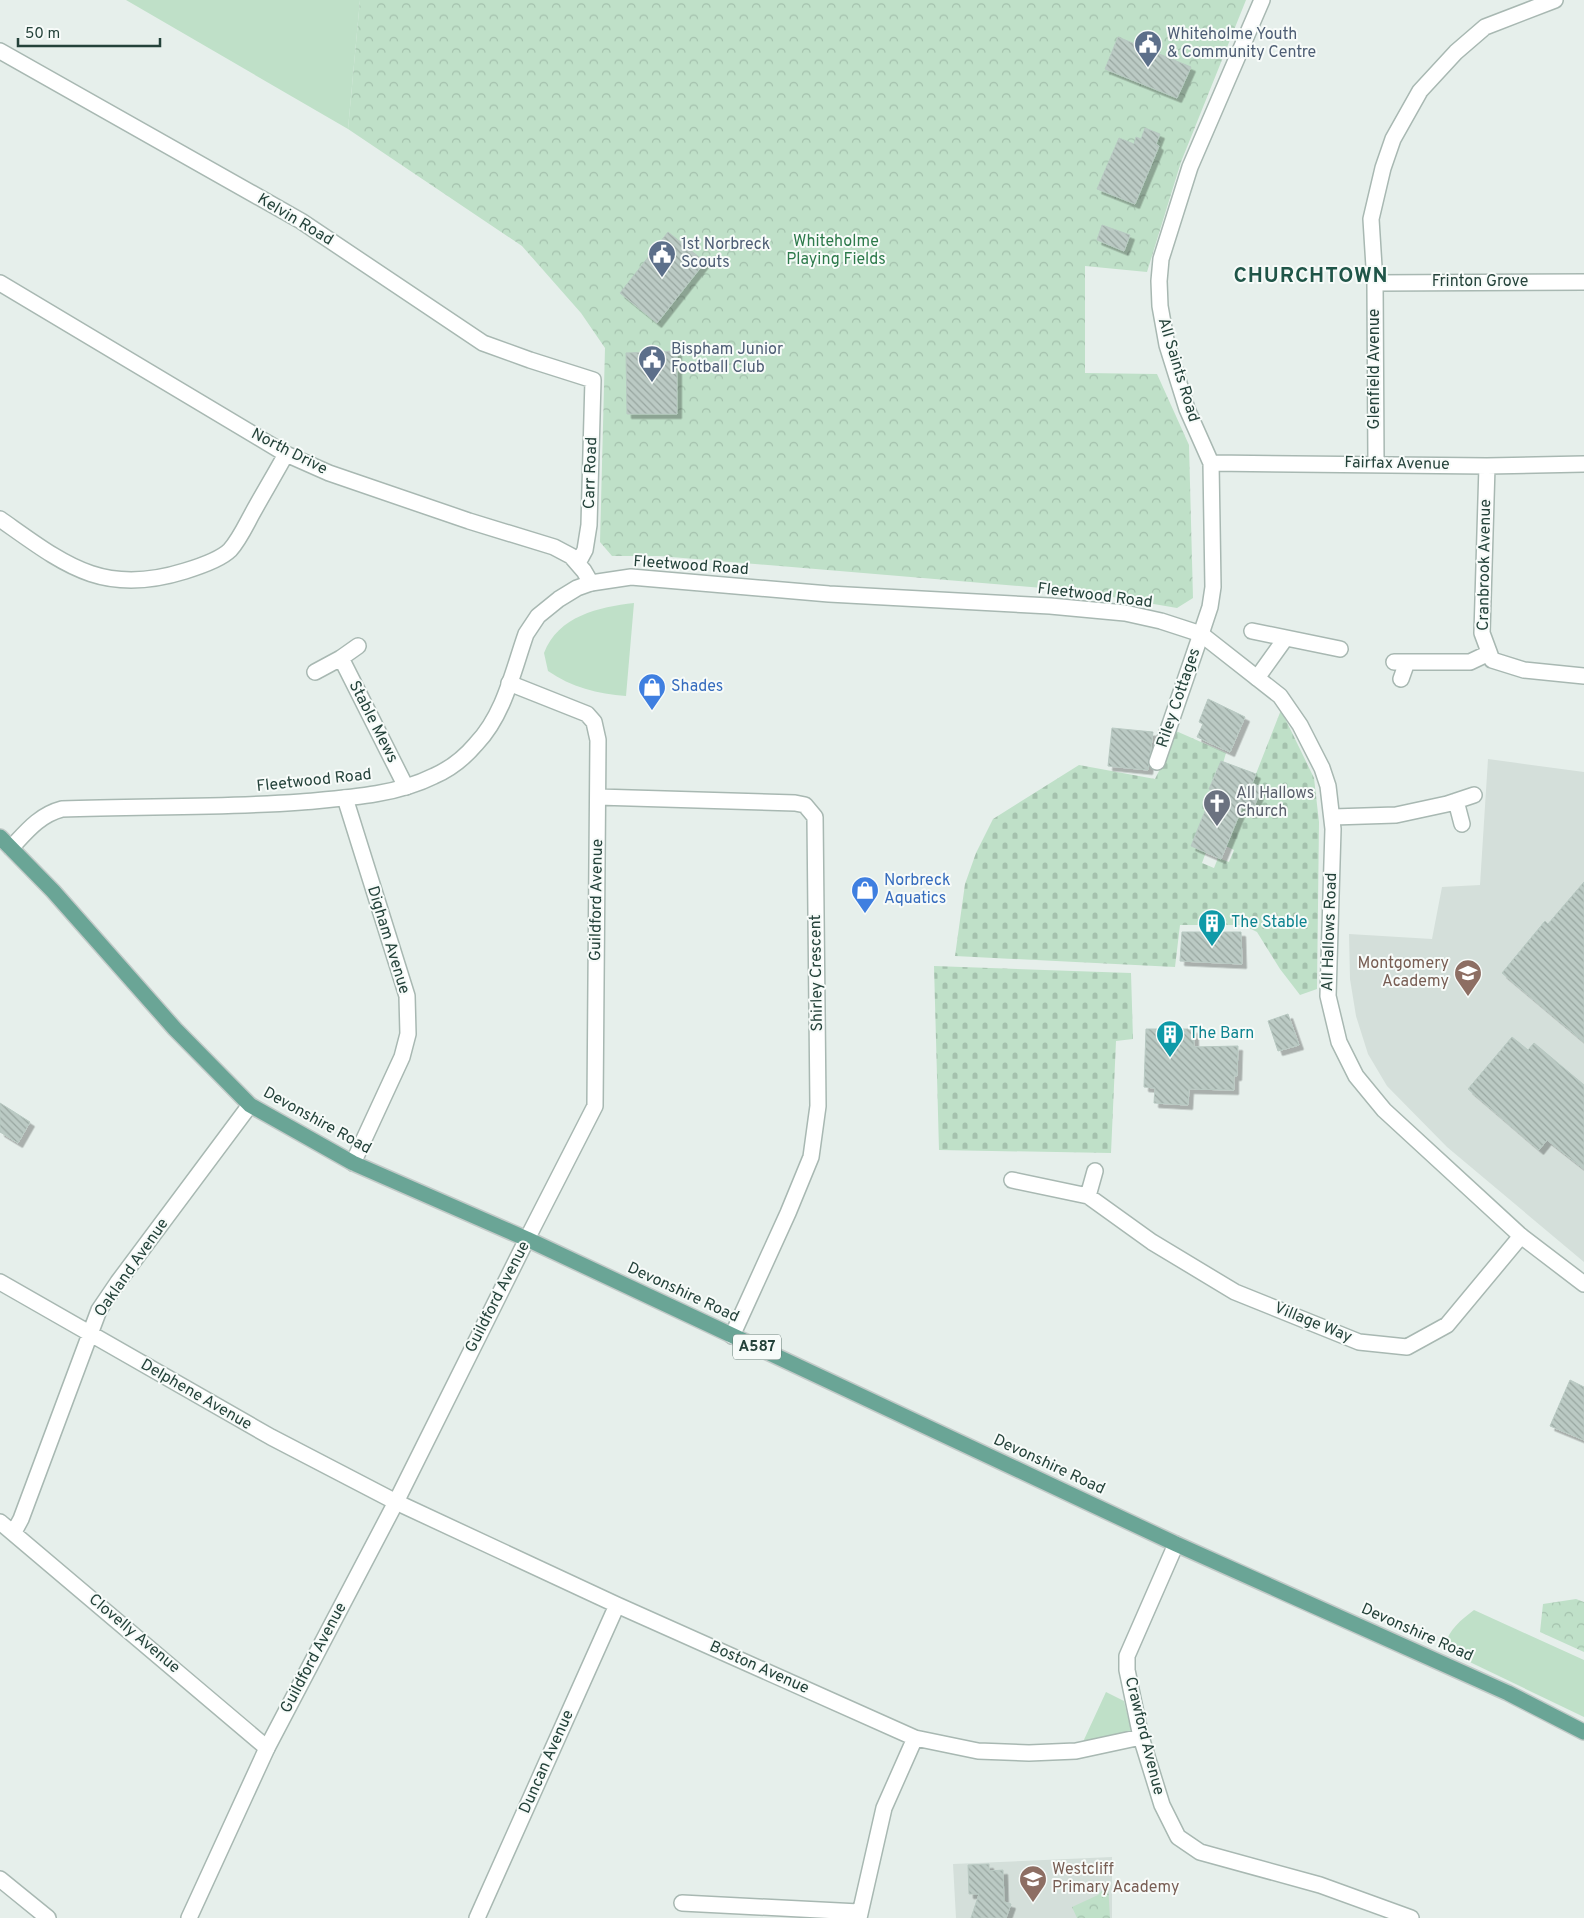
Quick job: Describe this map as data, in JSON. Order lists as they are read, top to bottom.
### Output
{
  "streets": {
    "main road": ["Devonshire Road", "A587"],
    "street": [
      "Kelvin Road",
      "Frinton Grove",
      "Glenfield Avenue",
      "All Saints Road",
      "North Drive",
      "Fairfax Avenue",
      "Carr Road",
      "Cranbrook Avenue",
      "Fleetwood Road",
      "Riley Cottages",
      "Stable Mews",
      "Guildford Avenue",
      "All Hallows Road",
      "Digham Avenue",
      "Shirley Crescent",
      "Oakland Avenue",
      "Village Way",
      "Delphene Avenue",
      "Clovelly Avenue",
      "Boston Avenue",
      "Crawford Avenue",
      "Duncan Avenue"
    ]
  },
  "crossings": [
    ["Kelvin Road", "Carr Road"],
    ["Frinton Grove", "Glenfield Avenue"],
    ["Glenfield Avenue", "Fairfax Avenue"],
    ["All Saints Road", "Fairfax Avenue"],
    ["All Saints Road", "Fleetwood Road"],
    ["All Saints Road", "Riley Cottages"],
    ["All Saints Road", "All Hallows Road"],
    ["North Drive", "Carr Road"],
    ["North Drive", "Fleetwood Road"],
    ["Fairfax Avenue", "Cranbrook Avenue"],
    ["Fleetwood Road", "Riley Cottages"],
    ["Fleetwood Road", "Stable Mews"],
    ["Fleetwood Road", "Guildford Avenue"],
    ["Fleetwood Road", "All Hallows Road"],
    ["Fleetwood Road", "Digham Avenue"],
    ["Fleetwood Road", "Devonshire Road"],
    ["Fleetwood Road", "A587"],
    ["Riley Cottages", "All Hallows Road"],
    ["Guildford Avenue", "Shirley Crescent"],
    ["Guildford Avenue", "Devonshire Road"],
    ["Guildford Avenue", "Delphene Avenue"],
    ["Guildford Avenue", "Clovelly Avenue"],
    ["Guildford Avenue", "Boston Avenue"],
    ["All Hallows Road", "Village Way"],
    ["Digham Avenue", "Devonshire Road"],
    ["Shirley Crescent", "Devonshire Road"],
    ["Devonshire Road", "Oakland Avenue"],
    ["Devonshire Road", "A587"],
    ["Devonshire Road", "Crawford Avenue"],
    ["Oakland Avenue", "Delphene Avenue"],
    ["Oakland Avenue", "Clovelly Avenue"],
    ["Delphene Avenue", "Boston Avenue"],
    ["Boston Avenue", "Crawford Avenue"],
    ["Boston Avenue", "Duncan Avenue"]
  ],
  "districts": ["CHURCHTOWN"],
  "parks": ["Whiteholme Playing Fields"],
  "places": {
    "public building": ["Whiteholme Youth & Community Centre", "1st Norbreck Scouts", "Bispham Junior Football Club"],
    "shop": ["Shades", "Norbreck Aquatics"],
    "church": ["All Hallows Church"],
    "building": ["The Stable", "The Barn"],
    "school or university": ["Montgomery Academy", "Westcliff Primary Academy"]
  },
  "scale_bar": "50 m"
}
